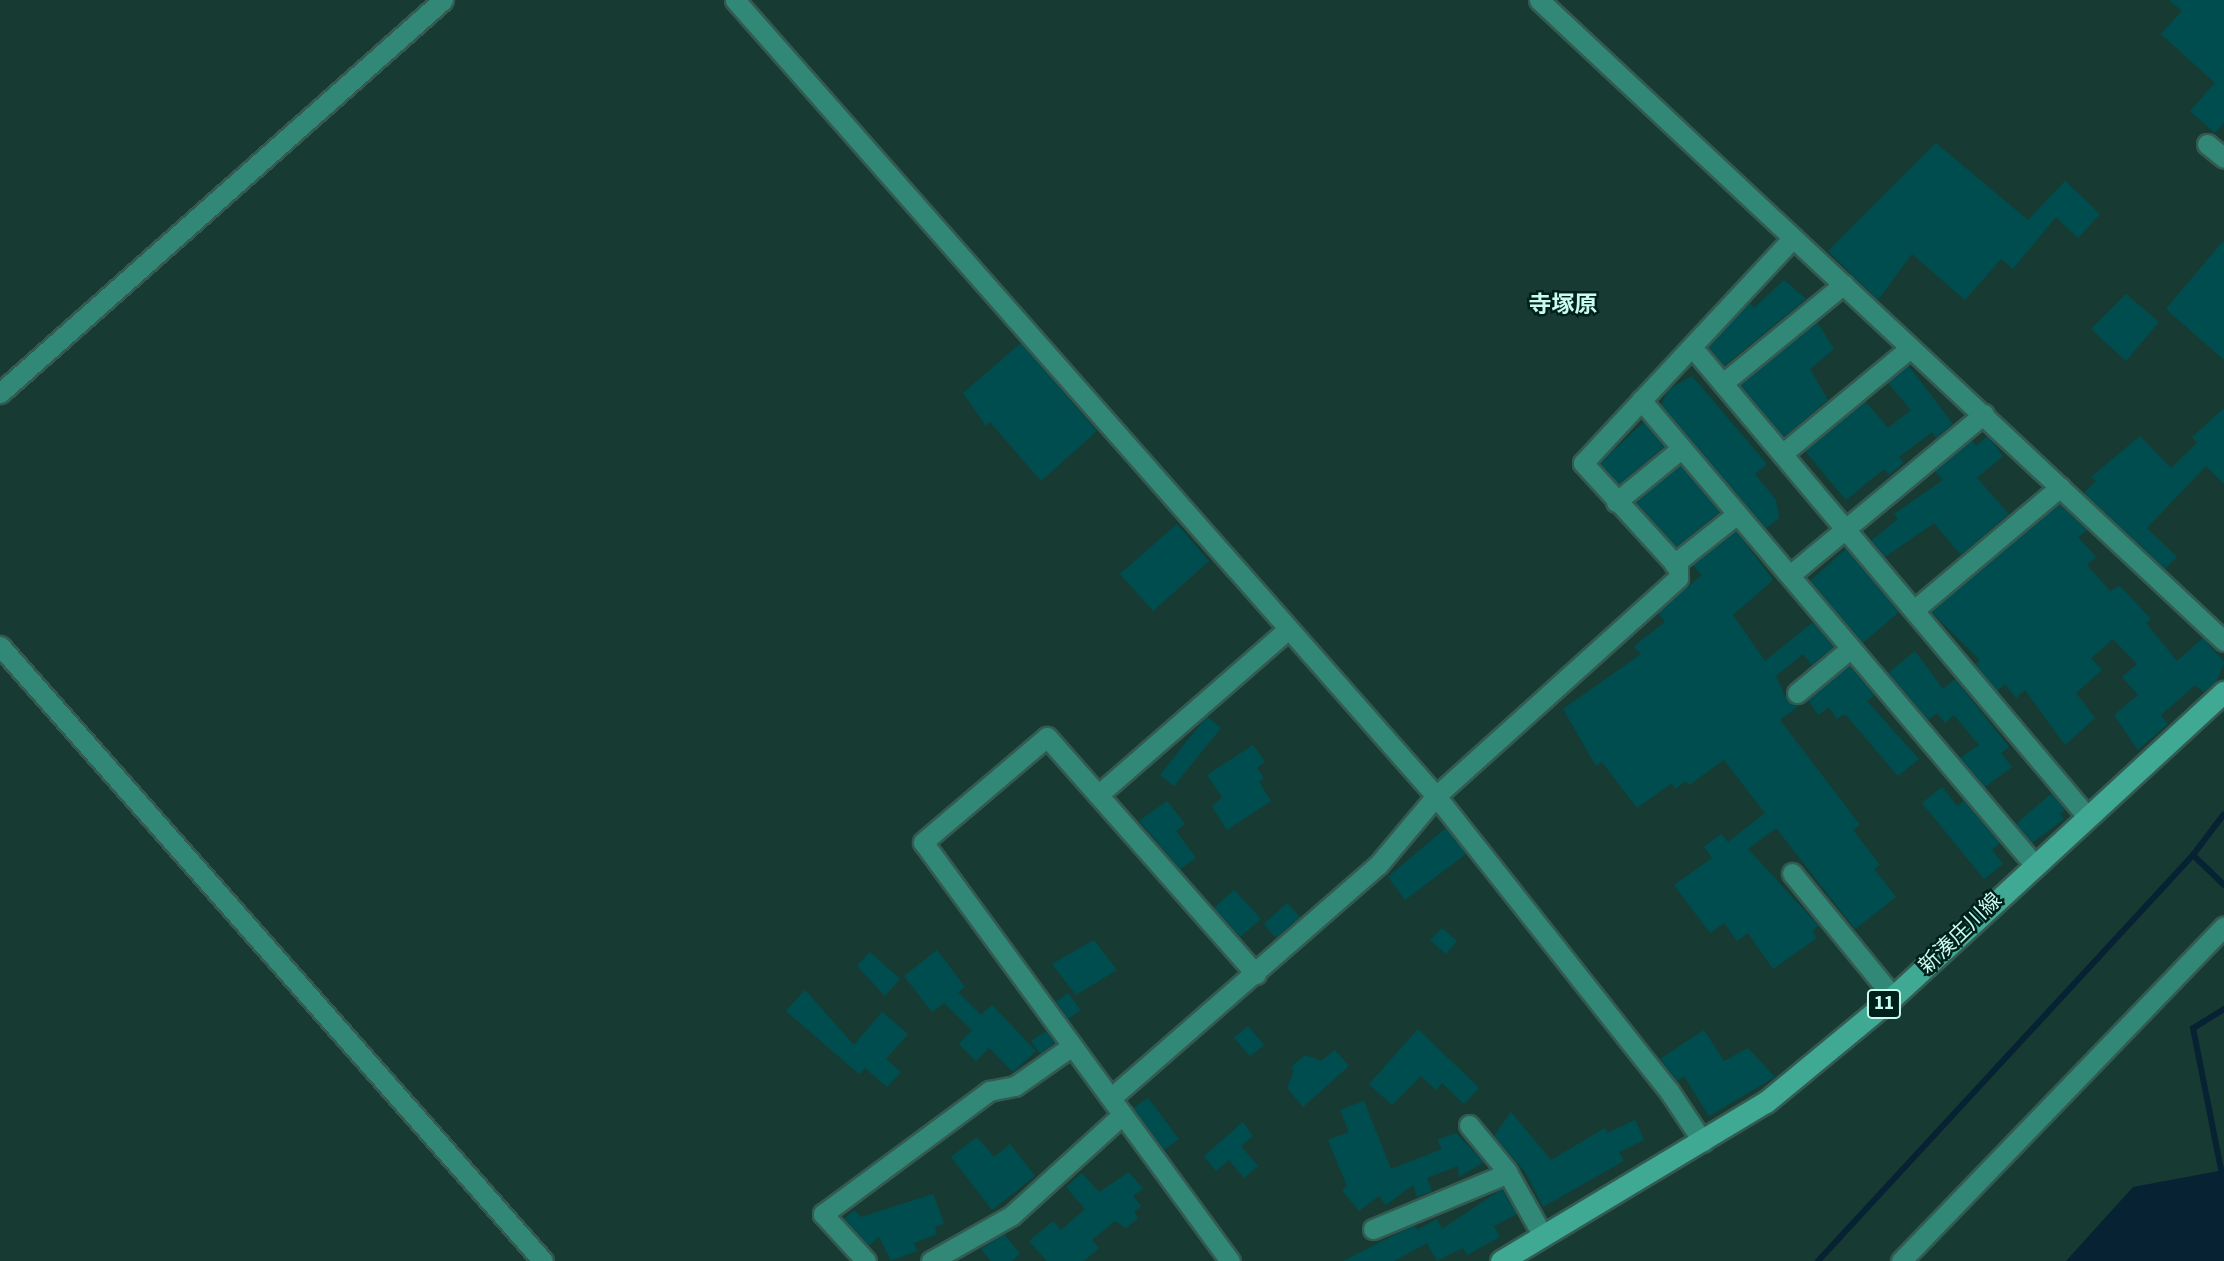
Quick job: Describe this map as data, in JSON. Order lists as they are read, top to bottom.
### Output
{
  "streets": {
    "main road": ["新湊庄川線", "11"]
  },
  "districts": ["寺塚原"]
}
